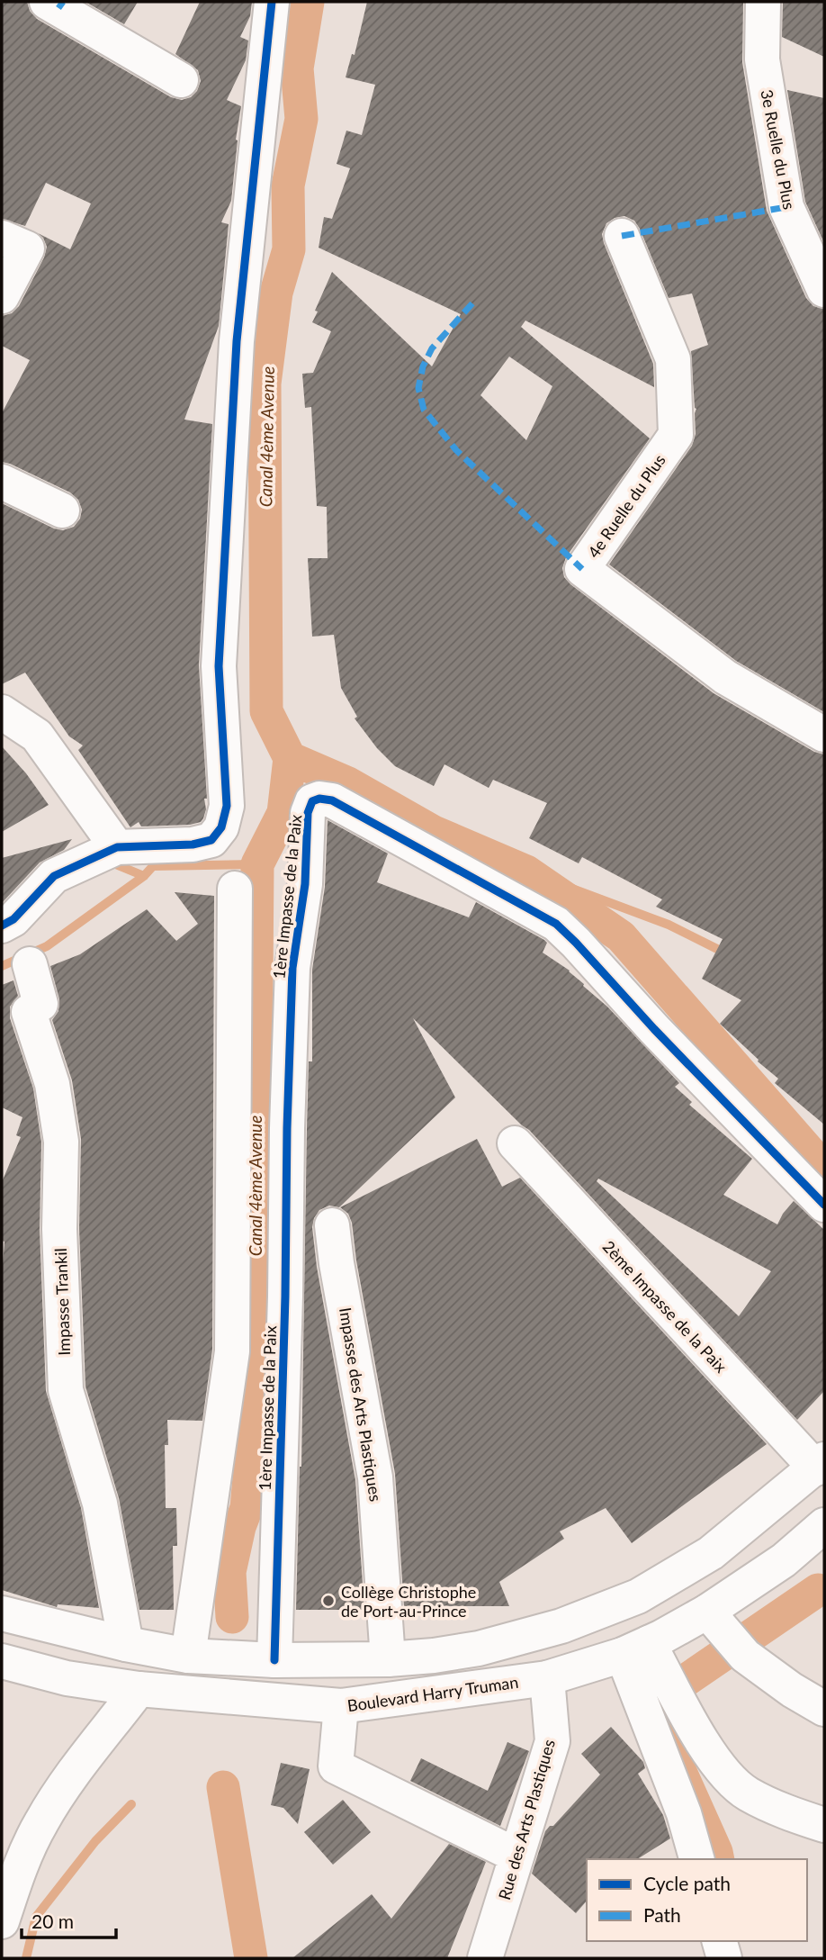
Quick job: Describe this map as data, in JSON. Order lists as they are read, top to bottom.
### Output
{
  "streets": {
    "street": [
      "3e Ruelle du Plus",
      "4e Ruelle du Plus",
      "1ère Impasse de la Paix",
      "Impasse Trankil",
      "2ème Impasse de la Paix",
      "Impasse des Arts Plastiques",
      "Boulevard Harry Truman",
      "Rue des Arts Plastiques"
    ]
  },
  "crossings": [
    ["Boulevard Harry Truman", "Rue des Arts Plastiques"]
  ],
  "water": ["Canal 4ème Avenue"],
  "places": ["Collège Christophe de Port-au-Prince"],
  "legend": ["Cycle path", "Path"],
  "scale_bar": "20 m"
}
